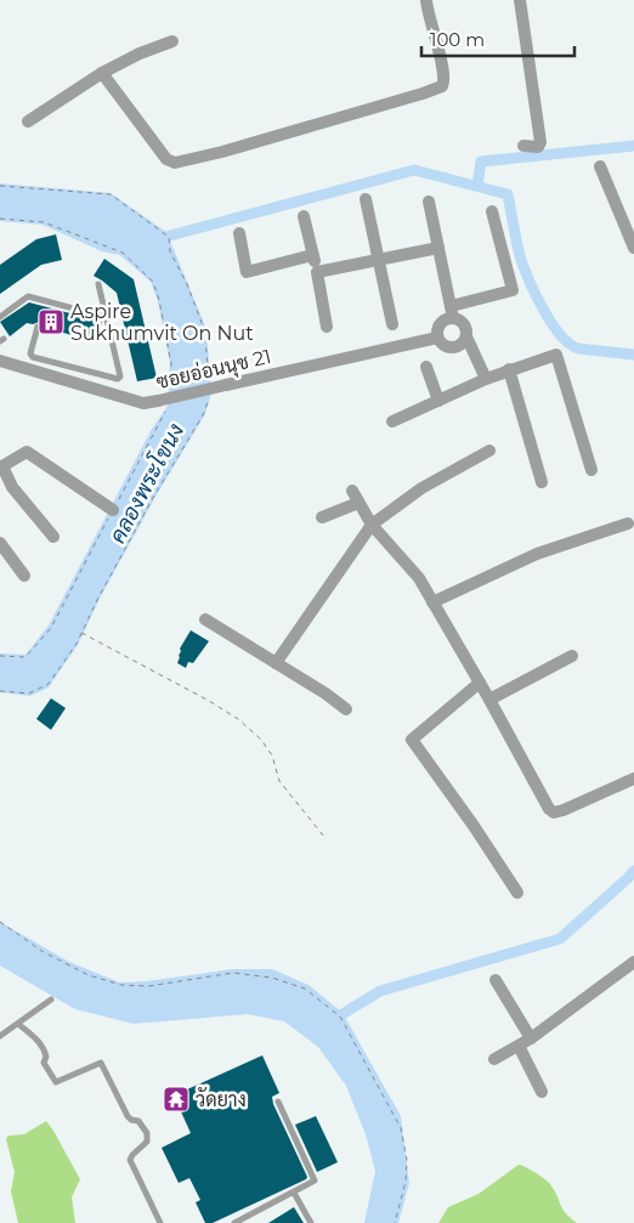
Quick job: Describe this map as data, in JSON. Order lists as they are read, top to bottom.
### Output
{
  "streets": {
    "street": ["ซอยอ่อนนุช 21"]
  },
  "water": ["คลองพระโขนง"],
  "places": {
    "building": ["Aspire Sukhumvit On Nut"],
    "temple": ["วัดยาง"]
  },
  "scale_bar": "100 m"
}
